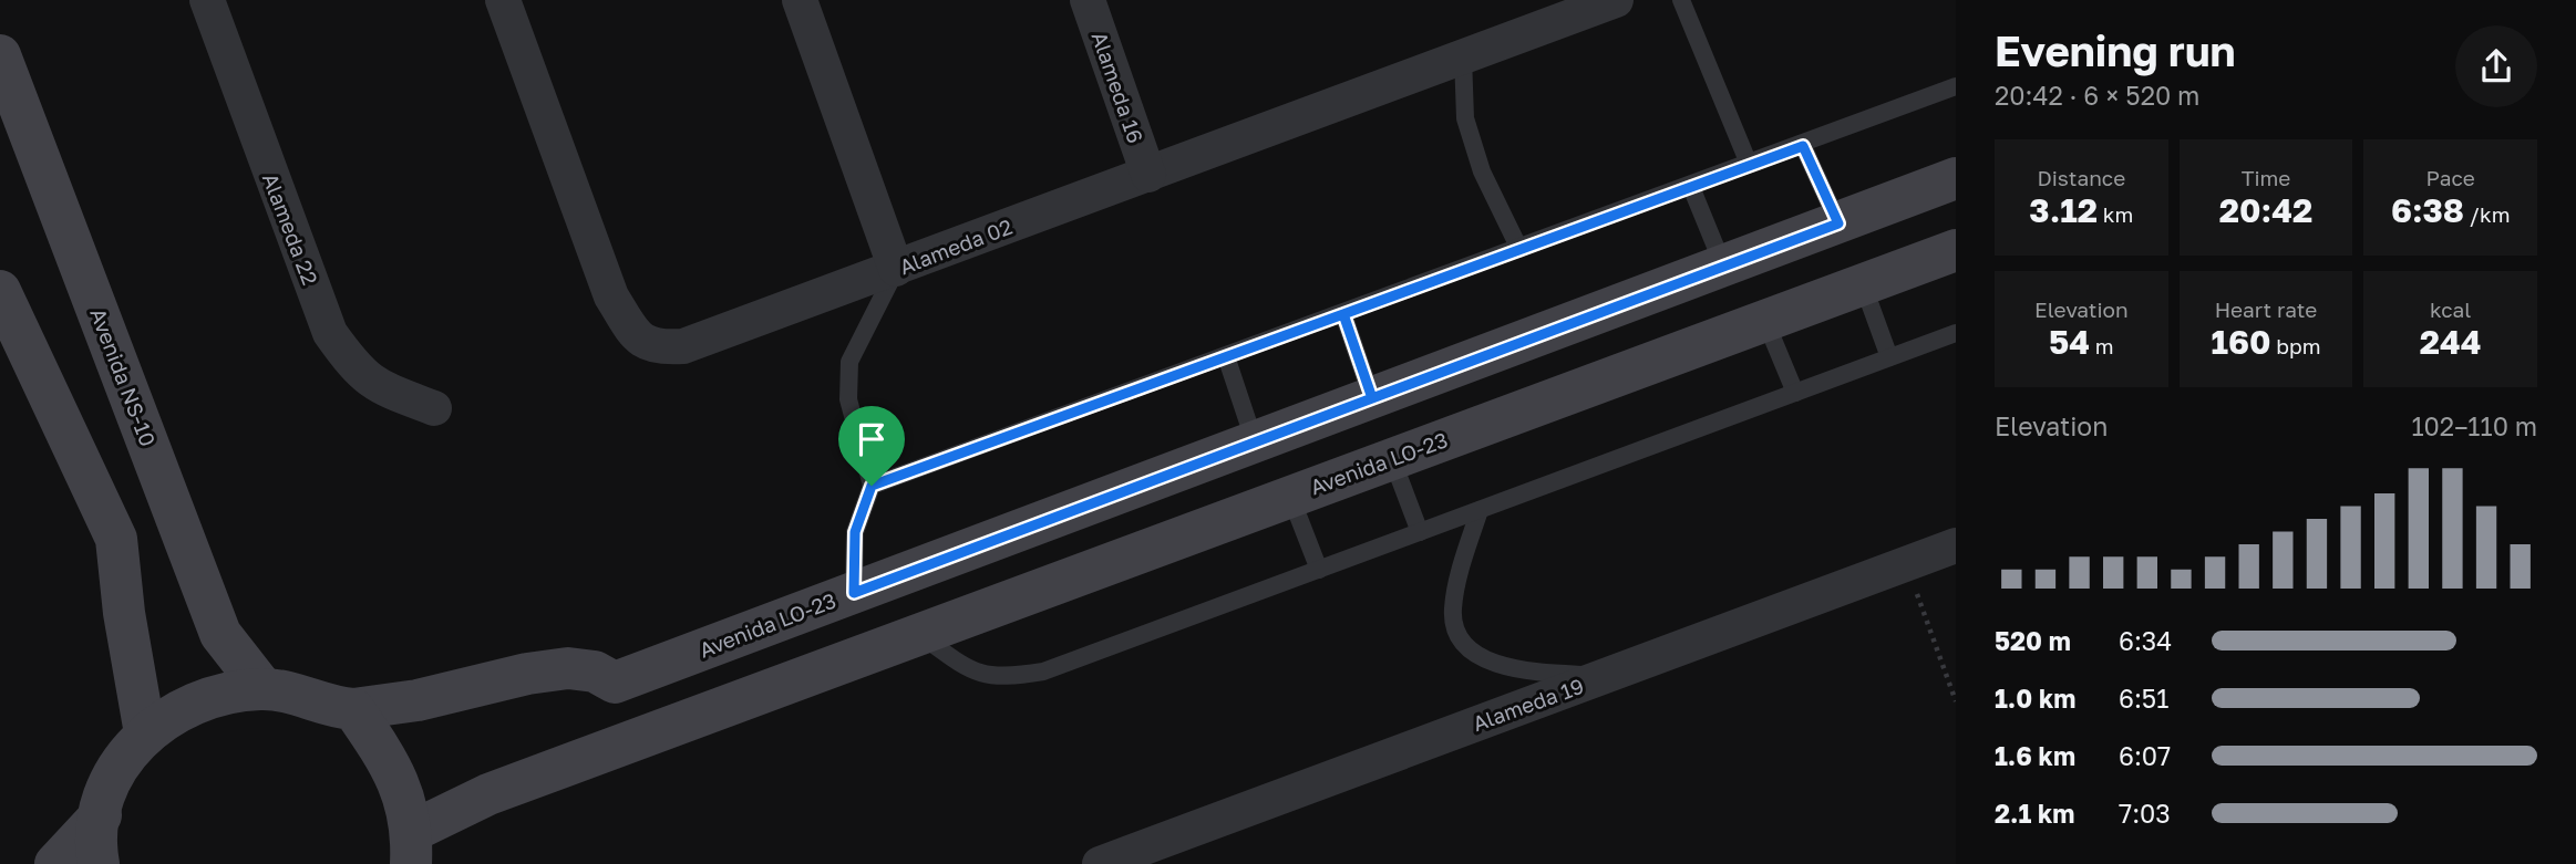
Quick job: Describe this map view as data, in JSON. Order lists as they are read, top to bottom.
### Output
{
  "streets": {
    "street": [
      "Alameda 16",
      "Alameda 22",
      "Alameda 02",
      "Avenida NS-10",
      "Avenida LO-23",
      "Alameda 19"
    ]
  },
  "crossings": [
    ["Alameda 16", "Alameda 02"],
    ["Avenida NS-10", "Avenida LO-23"]
  ],
  "page": {
    "heading": ["Evening run", "20:42 · 6 × 520 m"],
    "stats": [
      ["Distance", "3.12 km"],
      ["Time", "20:42"],
      ["Pace", "6:38 /km"],
      ["Elevation", "54 m"],
      ["Heart rate", "160 bpm"],
      ["kcal", "244"]
    ],
    "chart": ["Elevation", "102–110 m"],
    "list": [
      {
        "name": "520 m",
        "note": "6:34"
      },
      {
        "name": "1.0 km",
        "note": "6:51"
      },
      {
        "name": "1.6 km",
        "note": "6:07"
      },
      {
        "name": "2.1 km",
        "note": "7:03"
      }
    ]
  }
}
